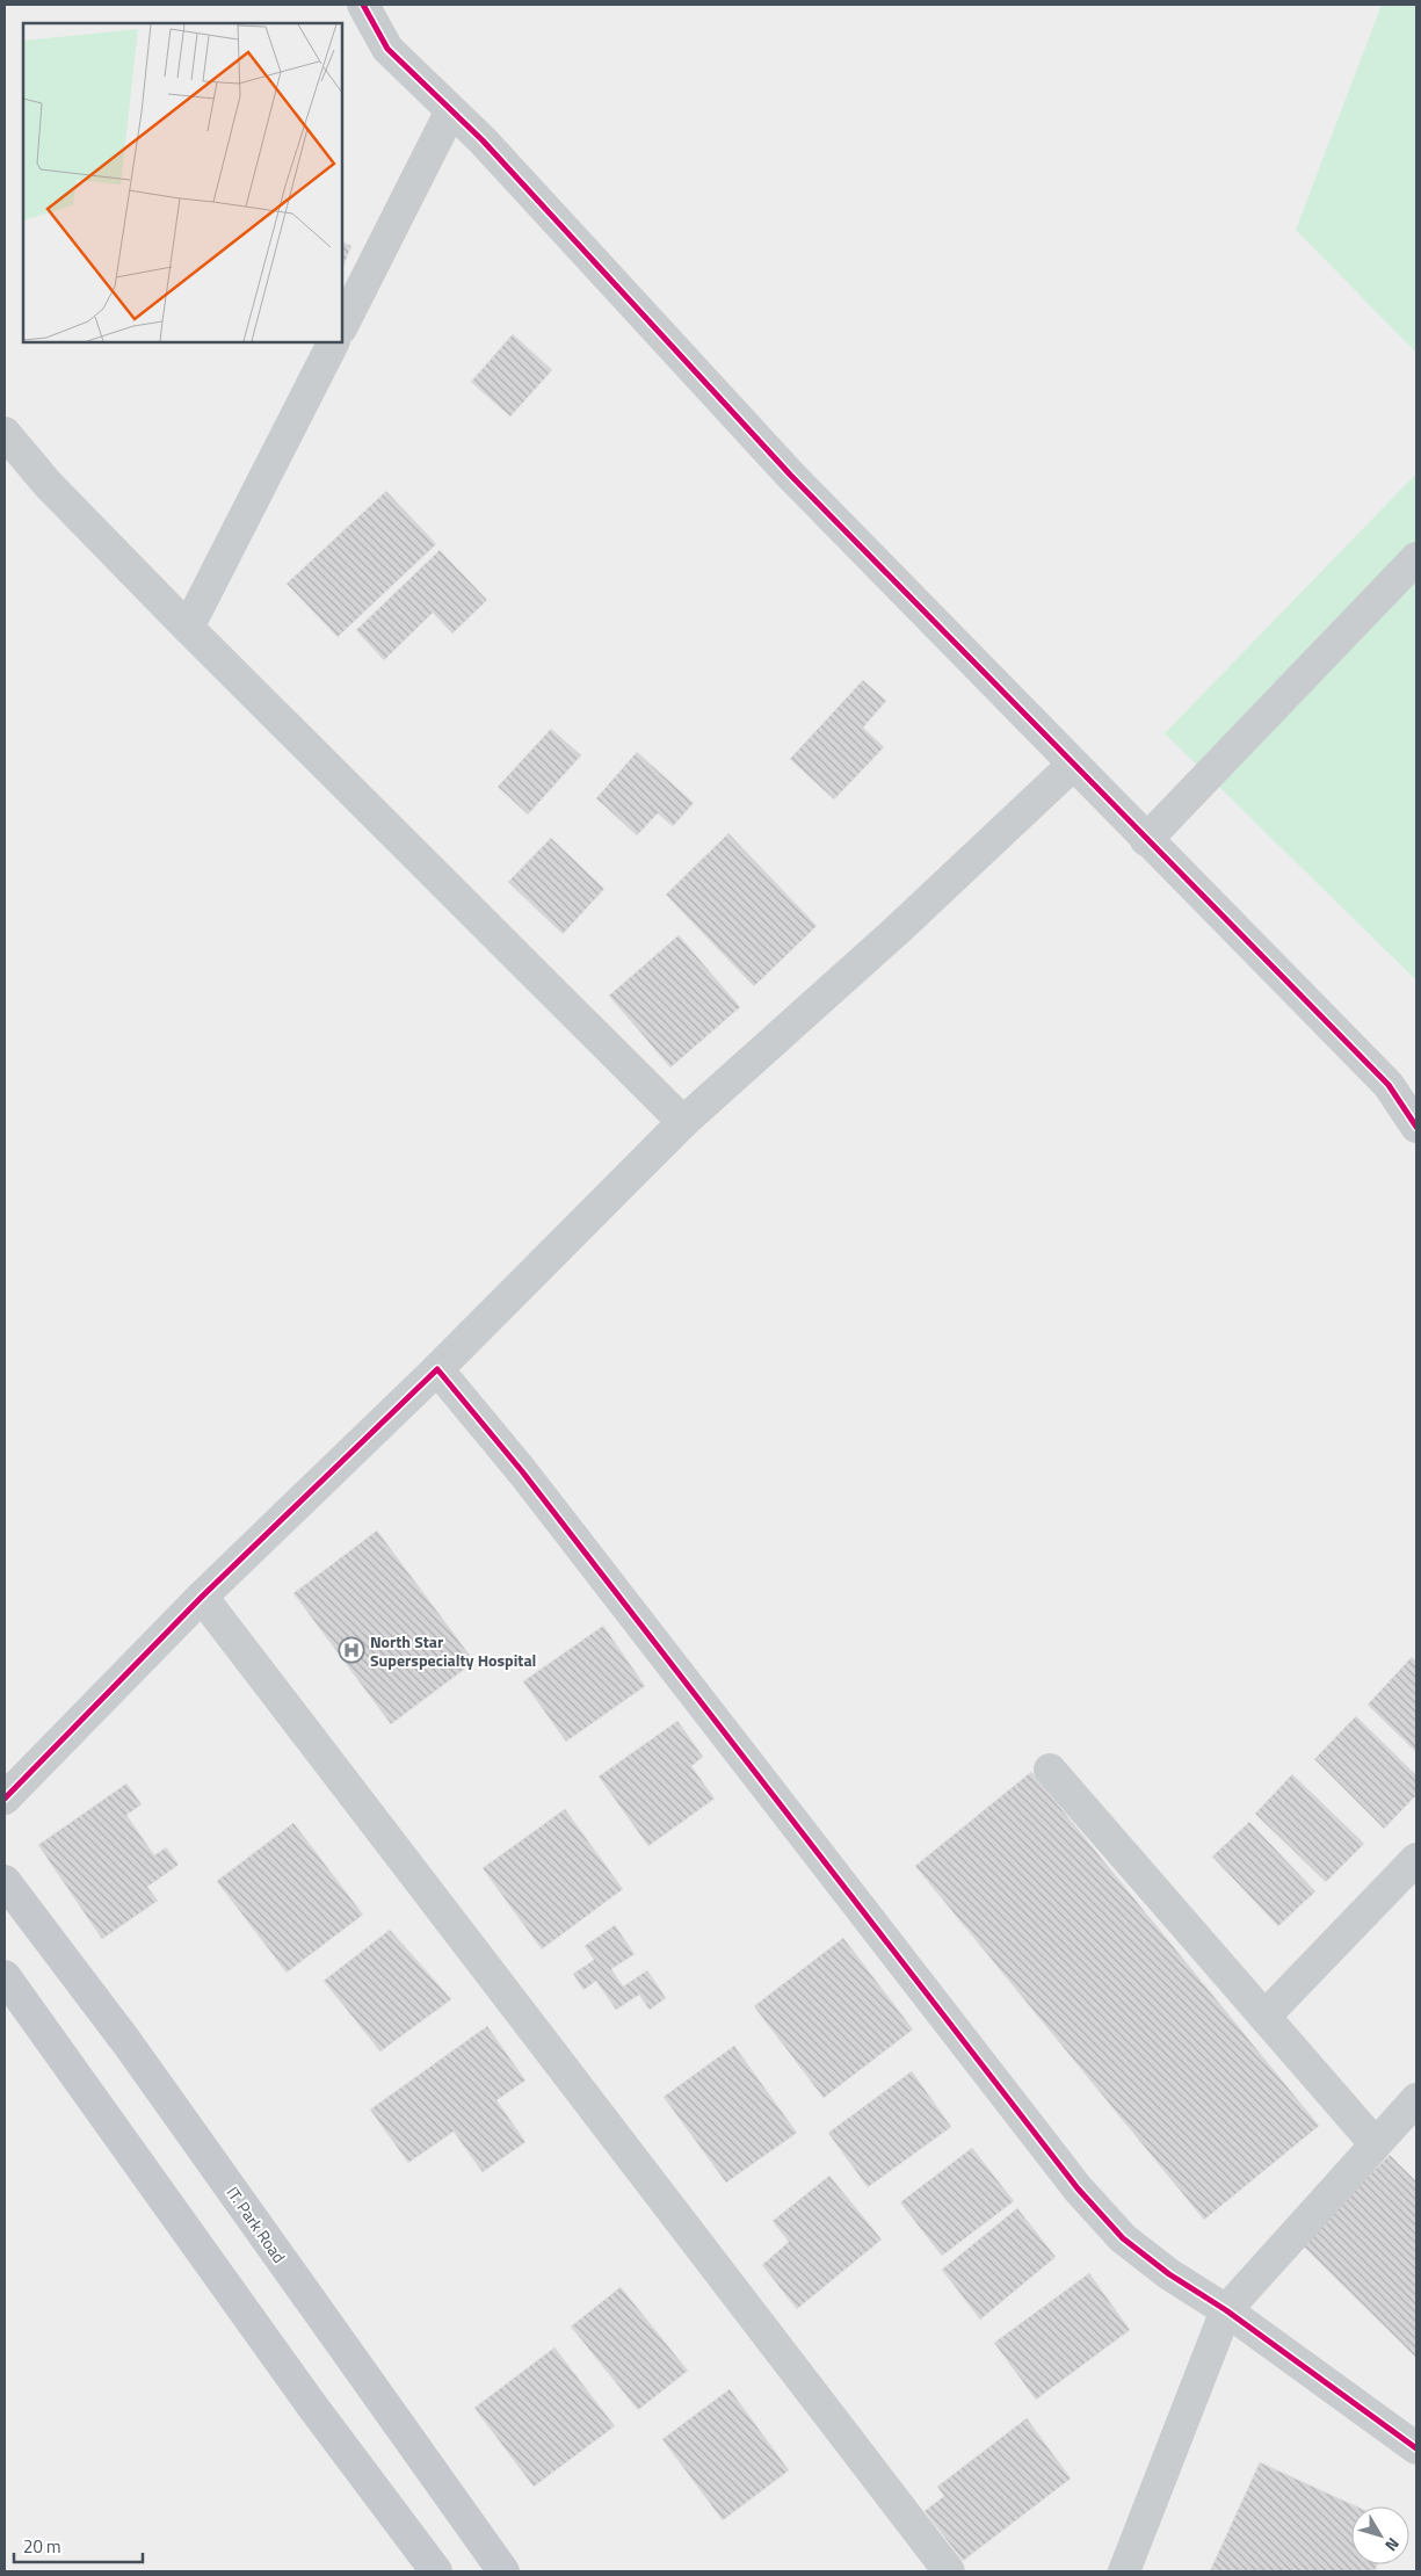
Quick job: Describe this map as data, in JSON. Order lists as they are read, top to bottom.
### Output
{
  "streets": {
    "main road": ["IT. Park Road"]
  },
  "places": {
    "hospital": ["North Star Superspecialty Hospital"]
  },
  "scale_bar": "20 m",
  "north": "bottom right"
}
